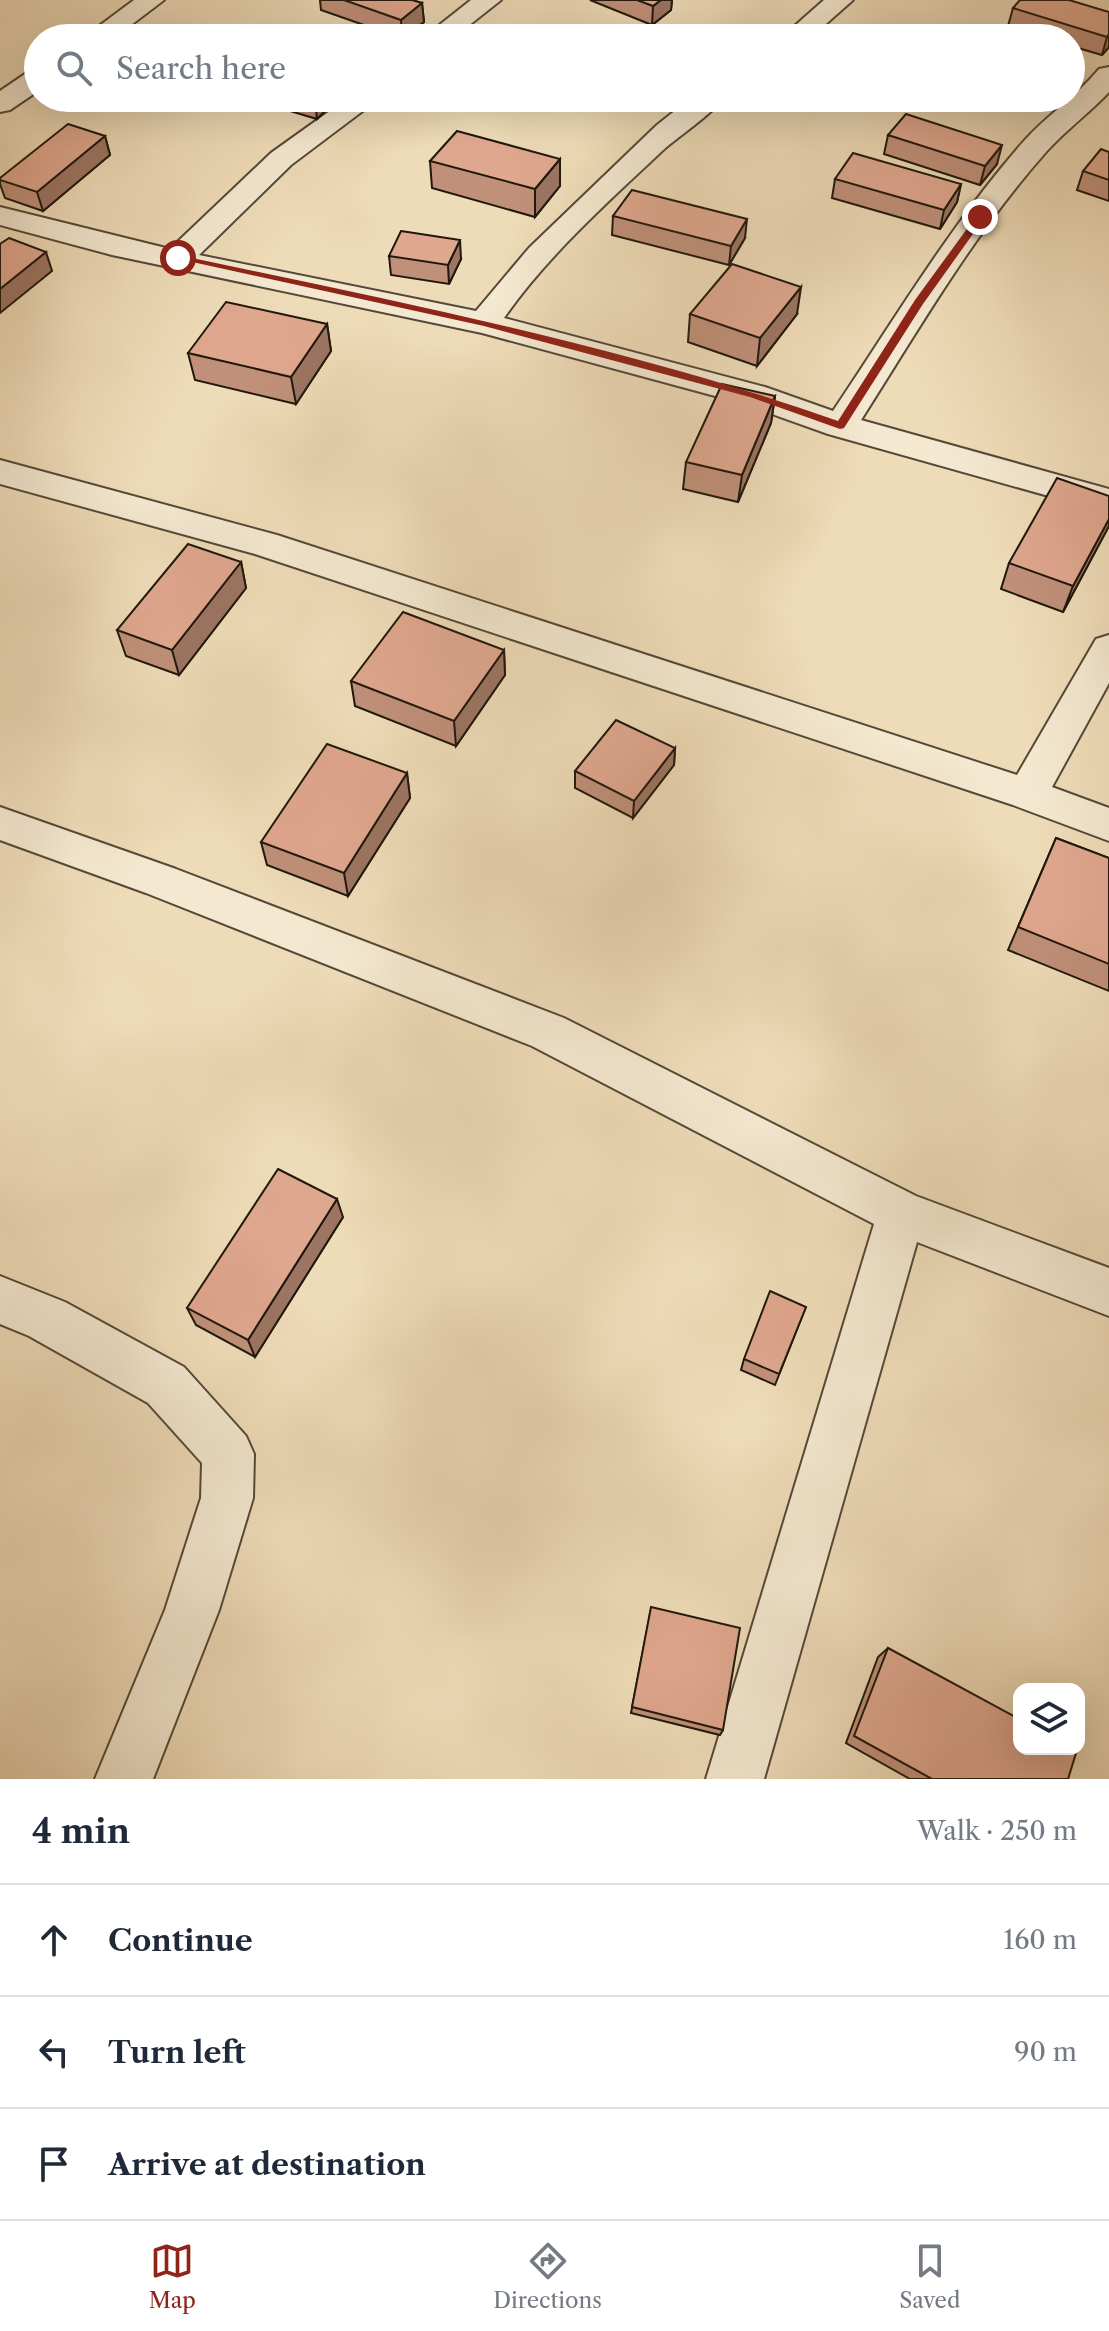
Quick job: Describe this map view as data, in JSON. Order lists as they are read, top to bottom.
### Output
{
  "page": {
    "search": "Search here",
    "heading": ["4 min", "Walk · 250 m"],
    "list": [
      ["Continue", "160 m"],
      ["Turn left", "90 m"],
      "Arrive at destination"
    ],
    "nav": ["Map", "Directions", "Saved"]
  }
}
